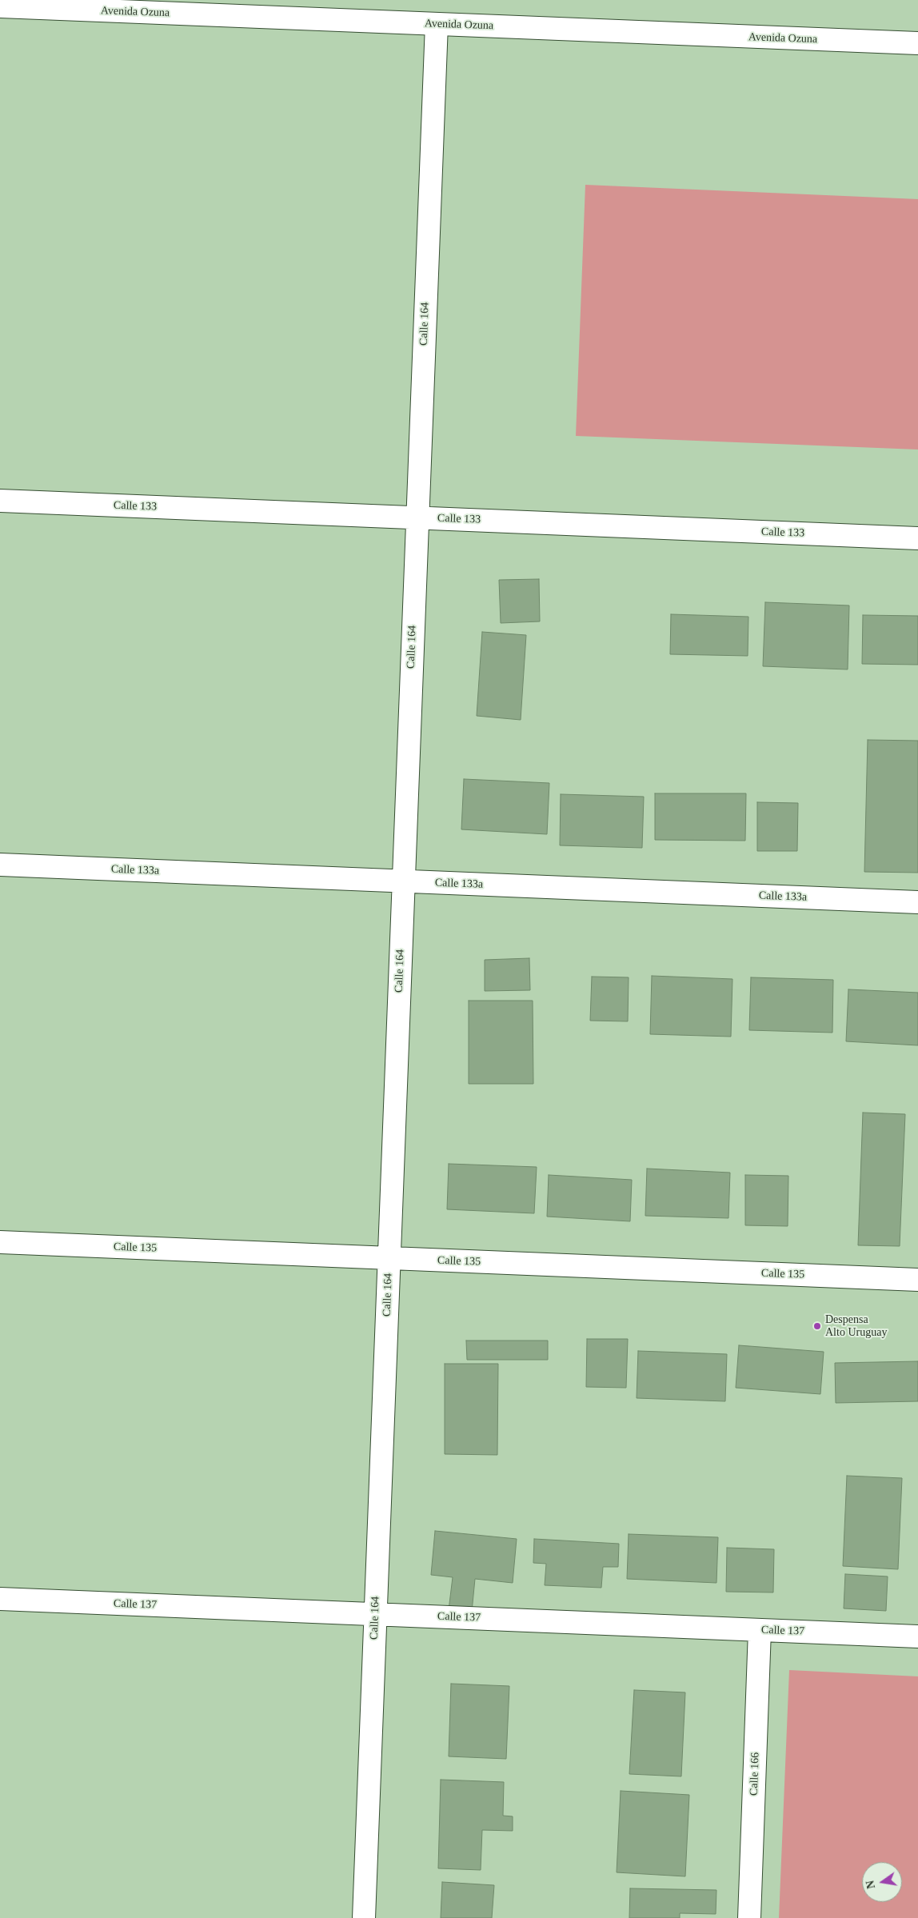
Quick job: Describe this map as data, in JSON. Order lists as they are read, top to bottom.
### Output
{
  "streets": {
    "street": [
      "Avenida Ozuna",
      "Calle 164",
      "Calle 133",
      "Calle 133a",
      "Calle 135",
      "Calle 137",
      "Calle 166"
    ]
  },
  "crossings": [
    ["Avenida Ozuna", "Calle 164"],
    ["Calle 164", "Calle 133"],
    ["Calle 164", "Calle 133a"],
    ["Calle 164", "Calle 135"],
    ["Calle 164", "Calle 137"],
    ["Calle 137", "Calle 166"]
  ],
  "places": ["Despensa Alto Uruguay"],
  "north": "left"
}
